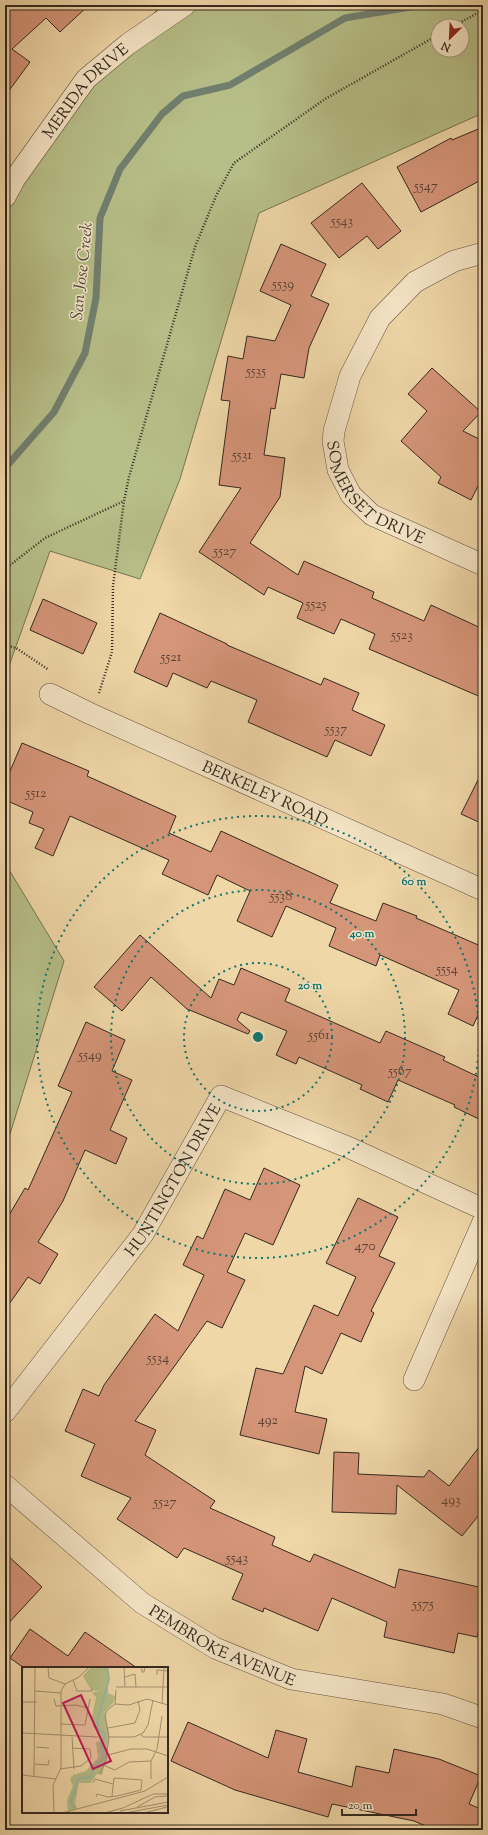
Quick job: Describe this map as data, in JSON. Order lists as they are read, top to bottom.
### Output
{
  "streets": {
    "street": [
      "MERIDA DRIVE",
      "SOMERSET DRIVE",
      "BERKELEY ROAD",
      "HUNTINGTON DRIVE",
      "PEMBROKE AVENUE"
    ]
  },
  "water": ["San Jose Creek"],
  "house_numbers": [
    "5547",
    "5543",
    "5539",
    "5535",
    "5531",
    "5527",
    "5525",
    "5523",
    "5521",
    "5537",
    "5512",
    "5538",
    "5554",
    "5561",
    "5549",
    "5567",
    "470",
    "5534",
    "492",
    "493",
    "5527",
    "5543",
    "5575"
  ],
  "scale_bar": "20 m",
  "north": "bottom left",
  "rings": ["60 m", "40 m", "20 m"]
}
